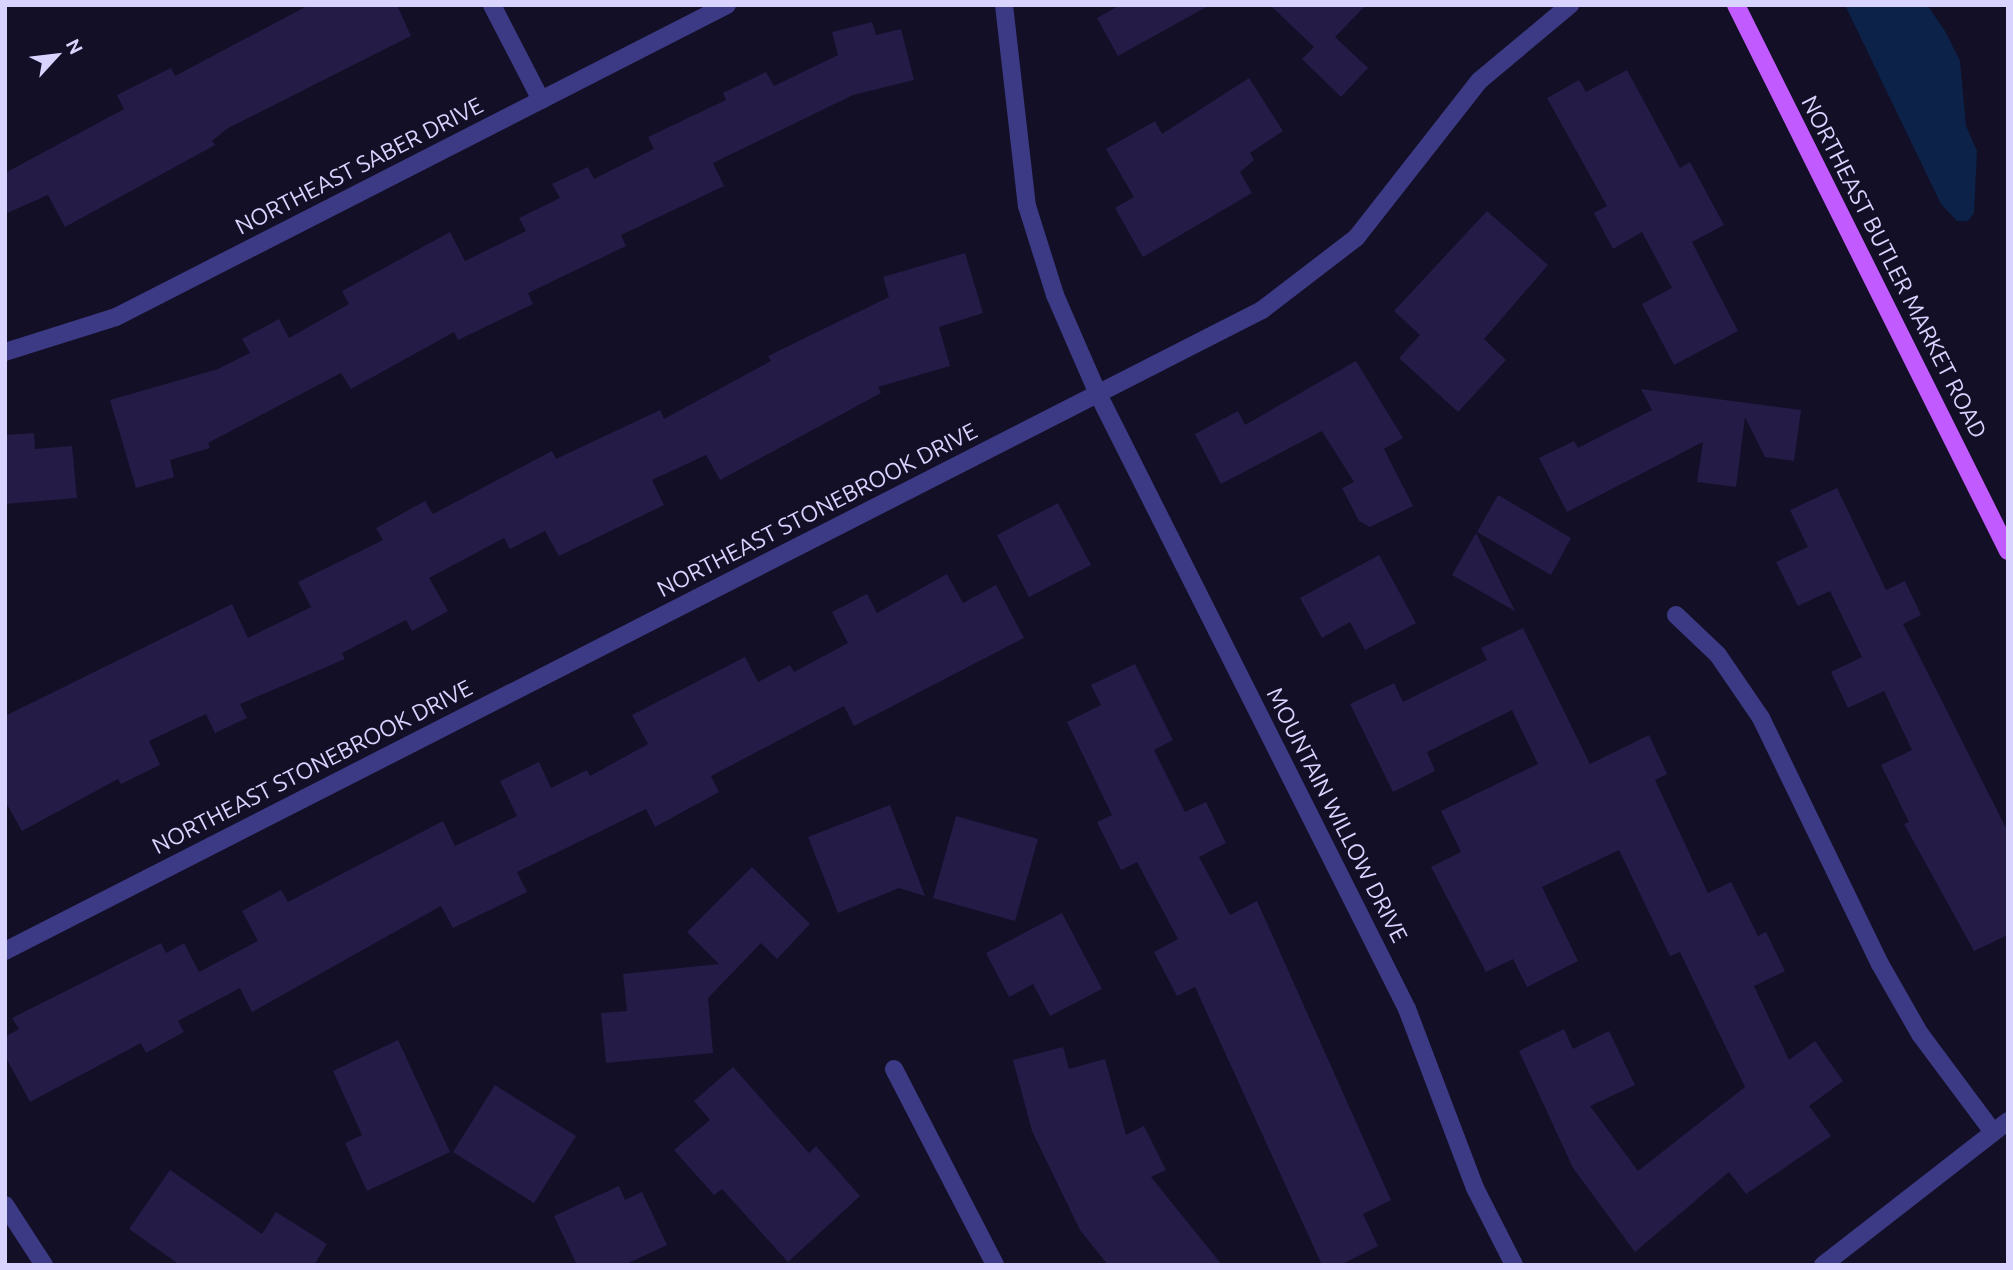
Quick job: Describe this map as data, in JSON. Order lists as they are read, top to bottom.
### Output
{
  "streets": {
    "main road": ["NORTHEAST BUTLER MARKET ROAD"],
    "street": ["NORTHEAST SABER DRIVE", "NORTHEAST STONEBROOK DRIVE", "MOUNTAIN WILLOW DRIVE"]
  },
  "crossings": [
    ["NORTHEAST STONEBROOK DRIVE", "MOUNTAIN WILLOW DRIVE"]
  ],
  "north": "top right"
}
